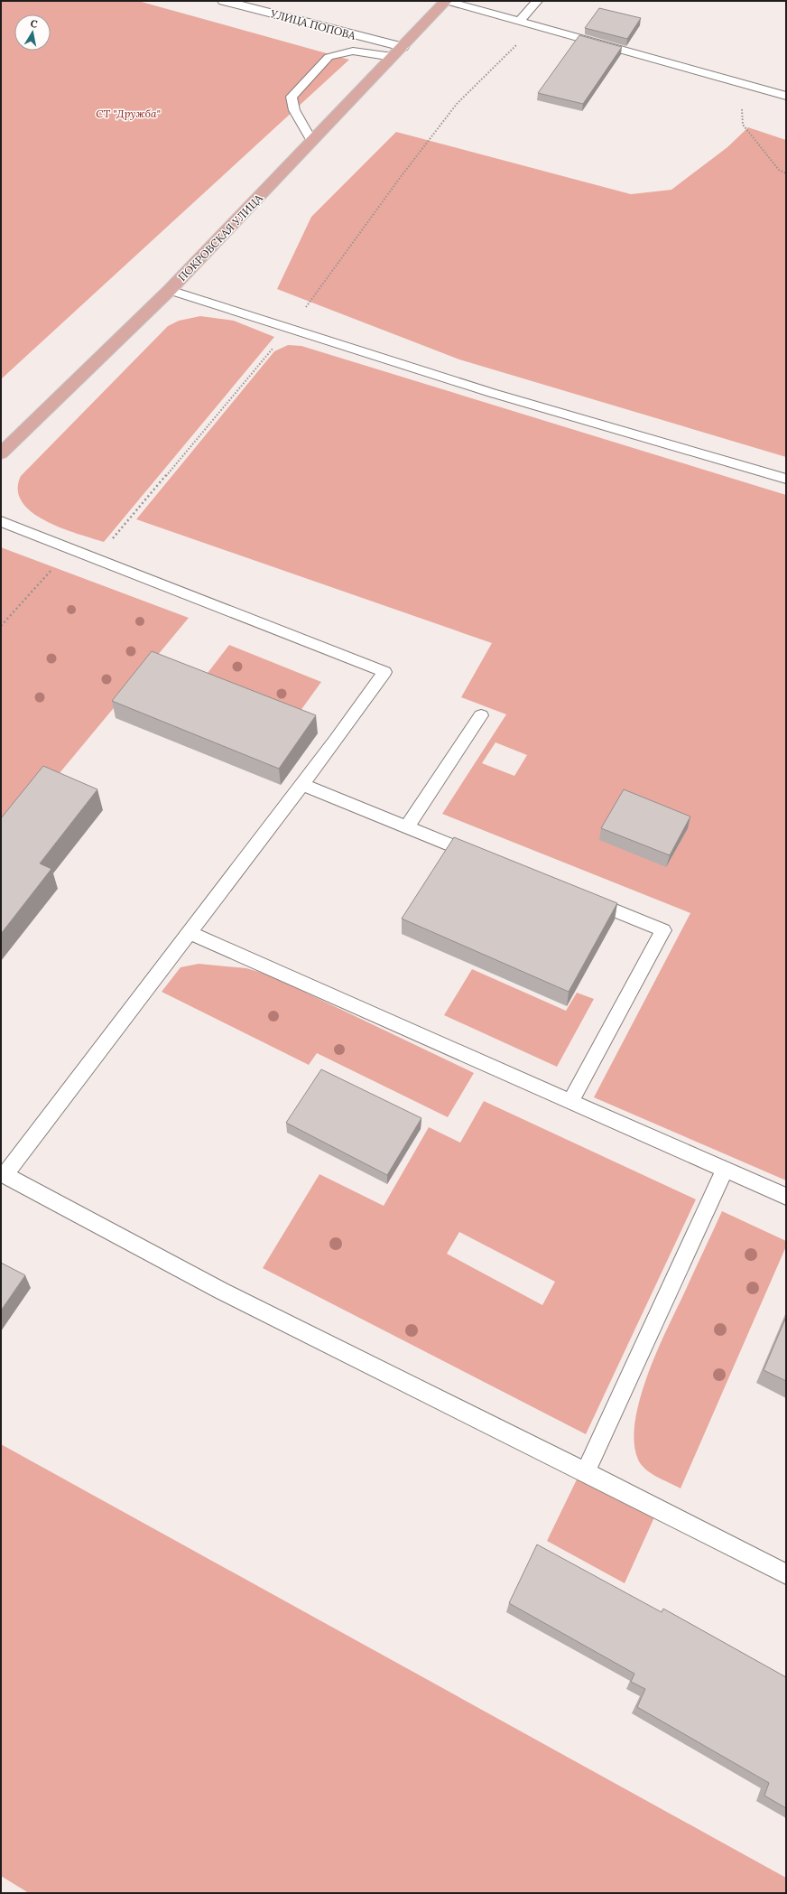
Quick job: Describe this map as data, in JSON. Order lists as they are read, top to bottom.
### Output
{
  "streets": {
    "main road": ["ПОКРОВСКАЯ УЛИЦА"],
    "street": ["УЛИЦА ПОПОВА"]
  },
  "crossings": [
    ["УЛИЦА ПОПОВА", "ПОКРОВСКАЯ УЛИЦА"]
  ],
  "parks": ["СТ \"Дружба\""],
  "north": "top"
}
